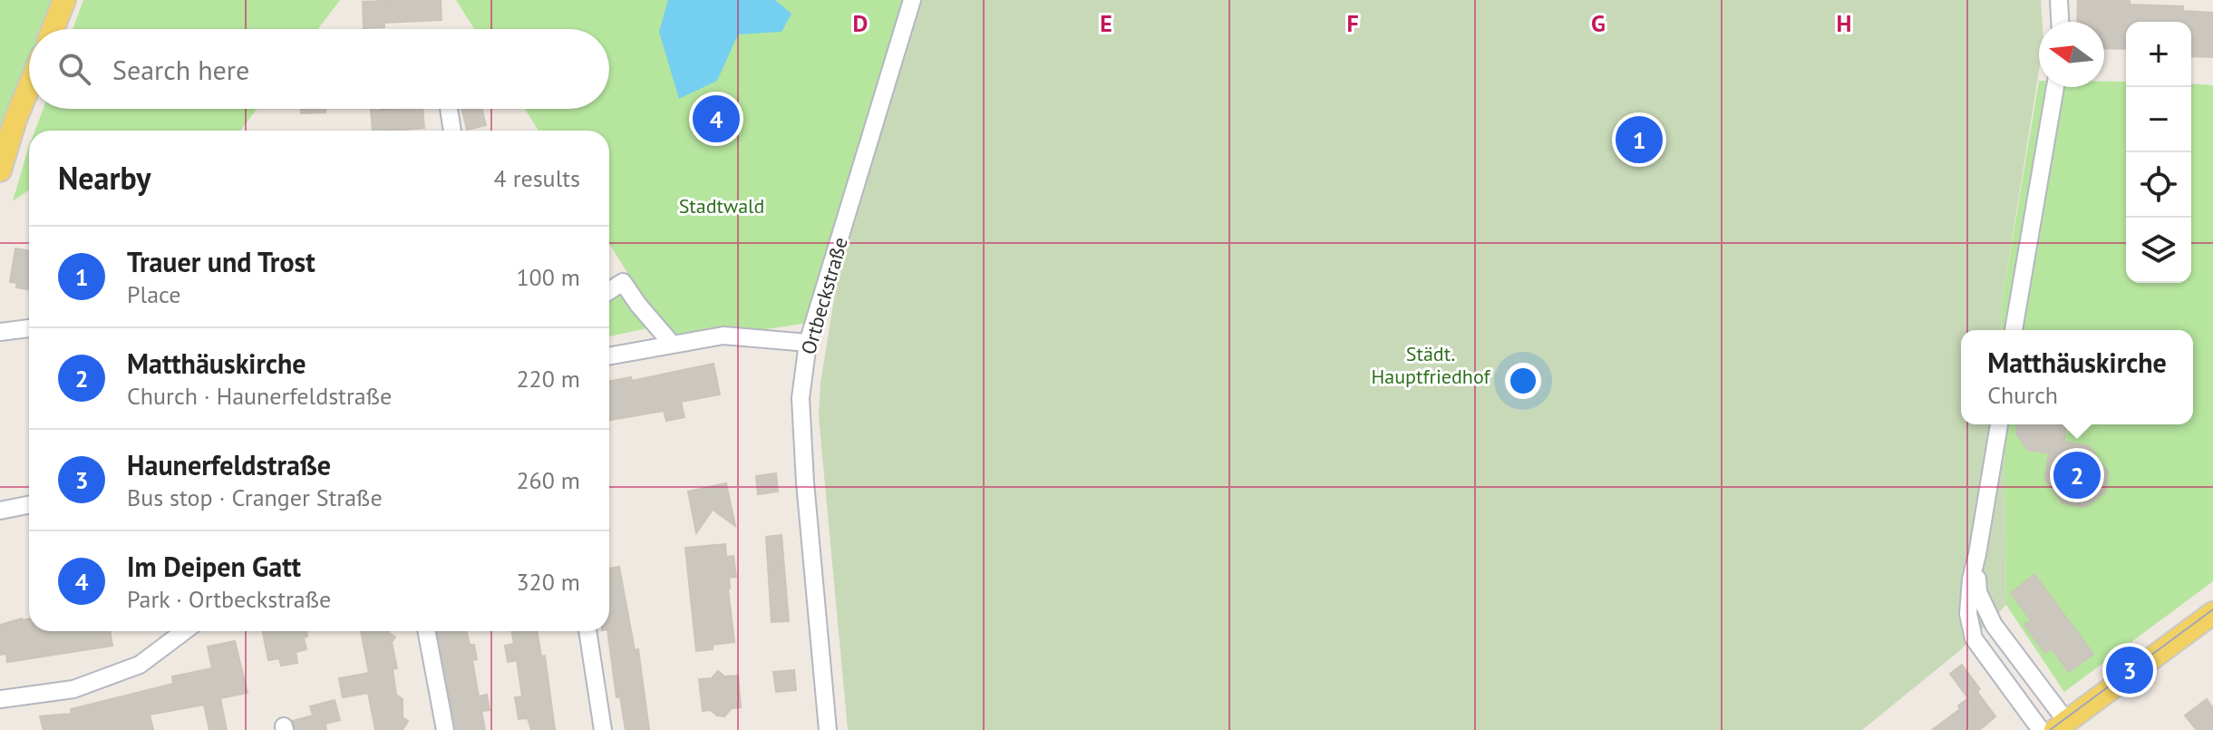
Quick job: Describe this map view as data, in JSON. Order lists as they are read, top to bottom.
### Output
{
  "streets": {
    "street": ["Ortbeckstraße"]
  },
  "parks": ["Stadtwald", "Städt. Hauptfriedhof"],
  "north": "left",
  "page": {
    "map_buttons": ["+", "−"],
    "search": "Search here",
    "pins": [
      "4",
      "1",
      "2",
      "3"
    ],
    "heading": ["Nearby", "4 results"],
    "list": [
      {
        "mark": "1",
        "name": "Trauer und Trost",
        "note": "Place",
        "value": "100 m"
      },
      {
        "mark": "2",
        "name": "Matthäuskirche",
        "note": "Church · Haunerfeldstraße",
        "value": "220 m"
      },
      {
        "mark": "3",
        "name": "Haunerfeldstraße",
        "note": "Bus stop · Cranger Straße",
        "value": "260 m"
      },
      {
        "mark": "4",
        "name": "Im Deipen Gatt",
        "note": "Park · Ortbeckstraße",
        "value": "320 m"
      }
    ],
    "popup": ["Matthäuskirche", "Church"]
  },
  "grid": {
    "columns": [
      "D",
      "E",
      "F",
      "G",
      "H"
    ]
  }
}
